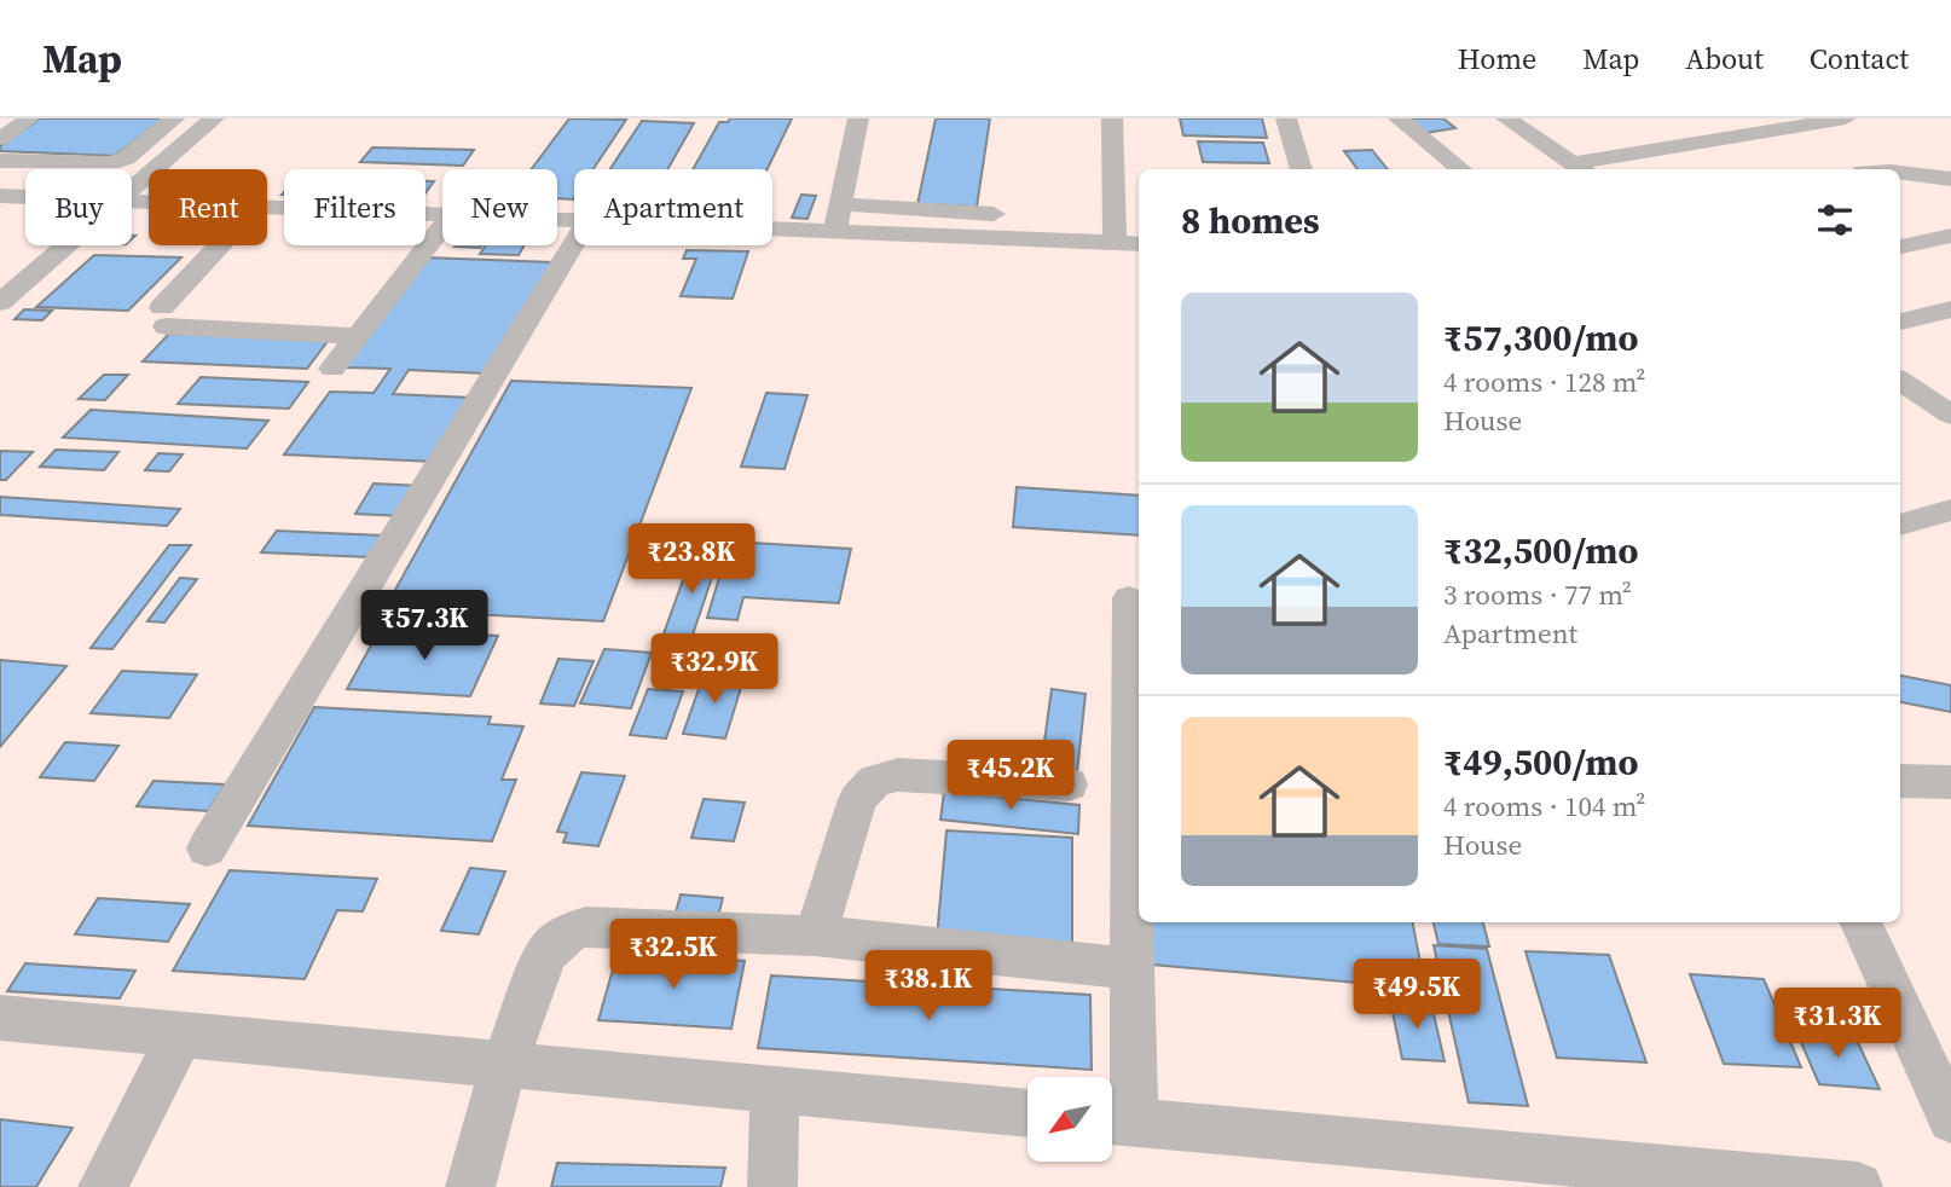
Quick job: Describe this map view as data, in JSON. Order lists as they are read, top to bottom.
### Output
{
  "north": "bottom left",
  "page": {
    "header": "Map",
    "nav": [
      "Home",
      "Map",
      "About",
      "Contact"
    ],
    "chip": [
      "Buy",
      "Rent",
      "Filters",
      "New",
      "Apartment"
    ],
    "heading": "8 homes",
    "list": [
      {
        "name": "₹57,300/mo",
        "note": "4 rooms · 128 m² · House"
      },
      {
        "name": "₹32,500/mo",
        "note": "3 rooms · 77 m² · Apartment"
      },
      {
        "name": "₹49,500/mo",
        "note": "4 rooms · 104 m² · House"
      }
    ],
    "price": [
      "₹23.8K",
      "₹57.3K",
      "₹32.9K",
      "₹45.2K",
      "₹32.5K",
      "₹38.1K",
      "₹49.5K",
      "₹31.3K"
    ]
  }
}
